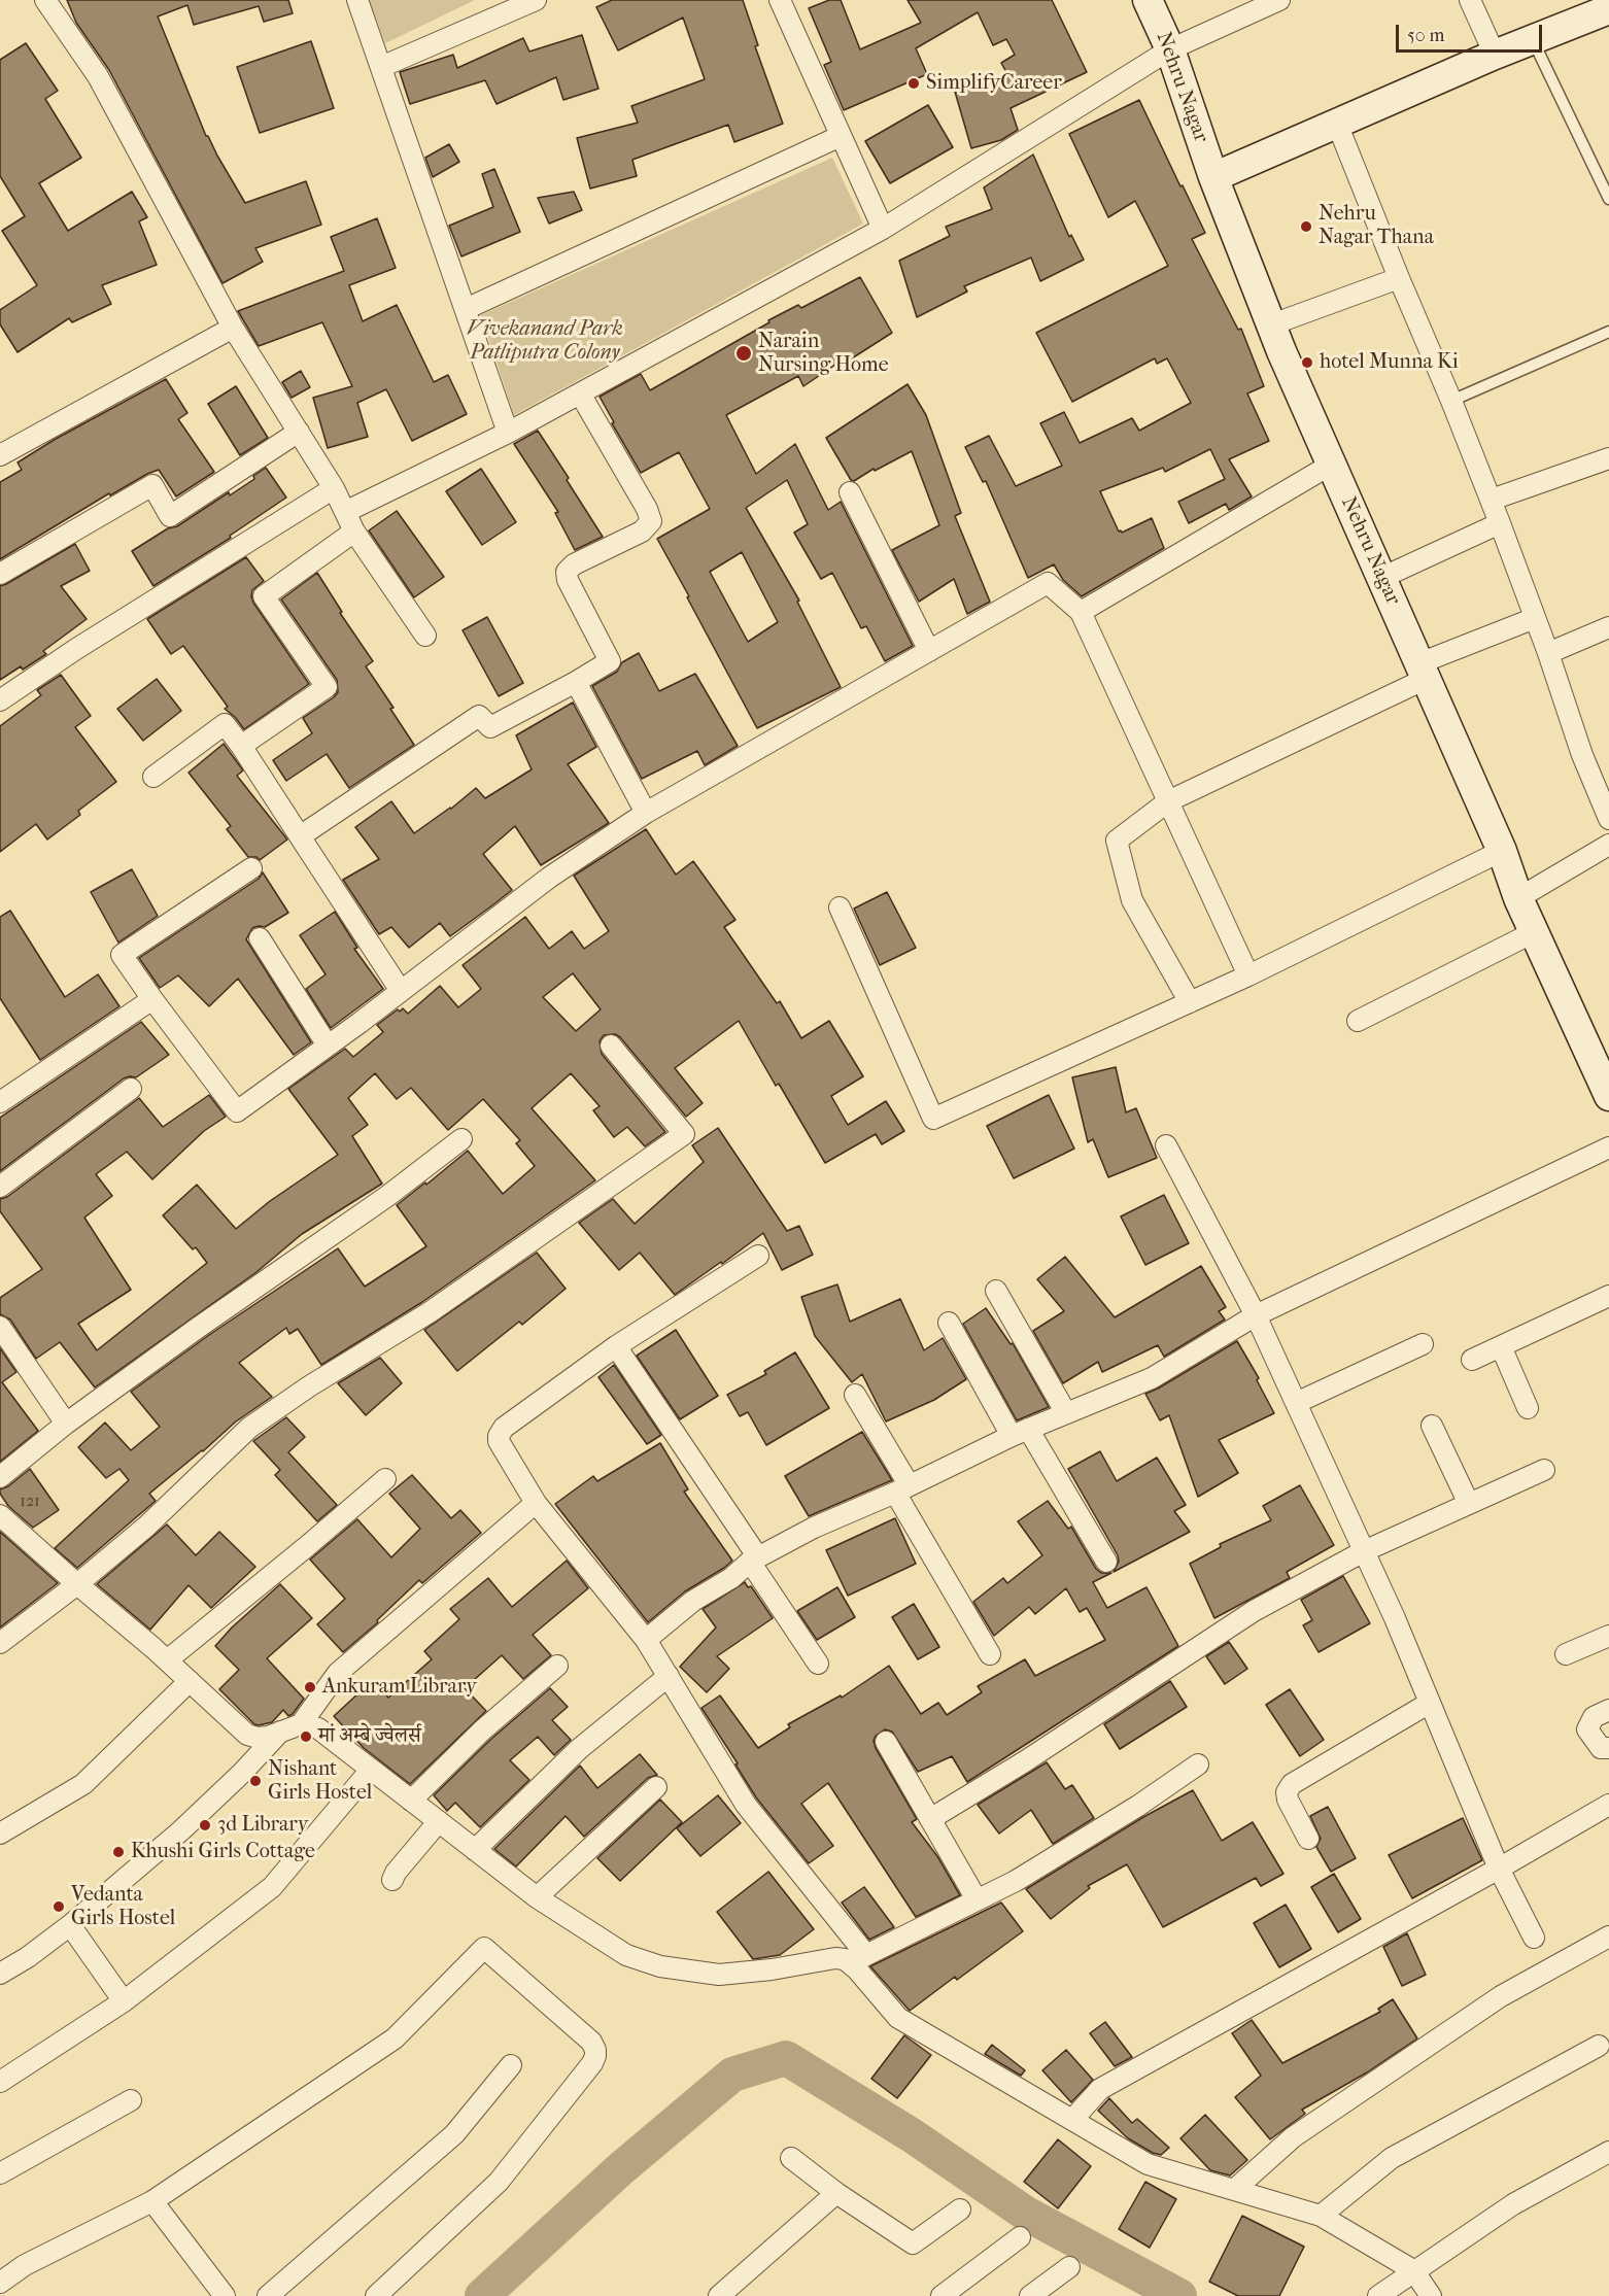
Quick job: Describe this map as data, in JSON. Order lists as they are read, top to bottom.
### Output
{
  "streets": {
    "street": ["Nehru Nagar"]
  },
  "parks": ["Vivekanand Park Patliputra Colony"],
  "places": [
    "SimplifyCareer",
    "Nehru Nagar Thana",
    "Narain Nursing Home",
    "hotel Munna Ki",
    "Ankuram Library",
    "मां अम्बे ज्वेलर्स",
    "Nishant Girls Hostel",
    "3d Library",
    "Khushi Girls Cottage",
    "Vedanta Girls Hostel"
  ],
  "house_numbers": ["121"],
  "scale_bar": "50 m"
}
